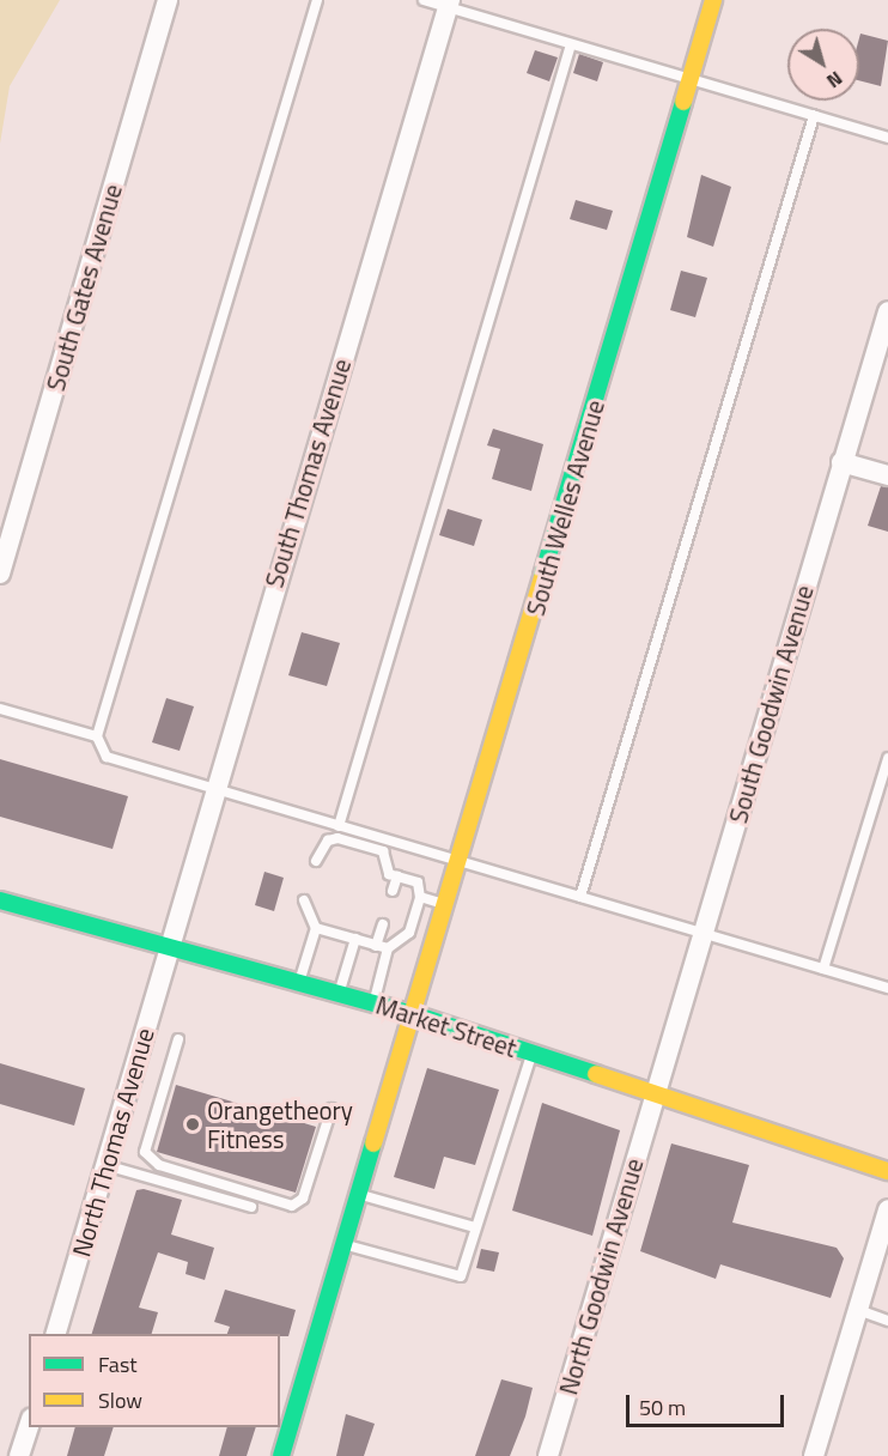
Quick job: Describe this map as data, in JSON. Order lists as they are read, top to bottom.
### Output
{
  "streets": {
    "street": [
      "South Gates Avenue",
      "South Thomas Avenue",
      "South Welles Avenue",
      "South Goodwin Avenue",
      "Market Street",
      "North Thomas Avenue",
      "North Goodwin Avenue"
    ]
  },
  "crossings": [
    ["South Thomas Avenue", "Market Street"],
    ["South Thomas Avenue", "North Thomas Avenue"],
    ["South Welles Avenue", "Market Street"],
    ["South Goodwin Avenue", "Market Street"],
    ["South Goodwin Avenue", "North Goodwin Avenue"],
    ["Market Street", "North Thomas Avenue"],
    ["Market Street", "North Goodwin Avenue"]
  ],
  "places": ["Orangetheory Fitness"],
  "legend": ["Fast", "Slow"],
  "scale_bar": "50 m",
  "north": "bottom right"
}
